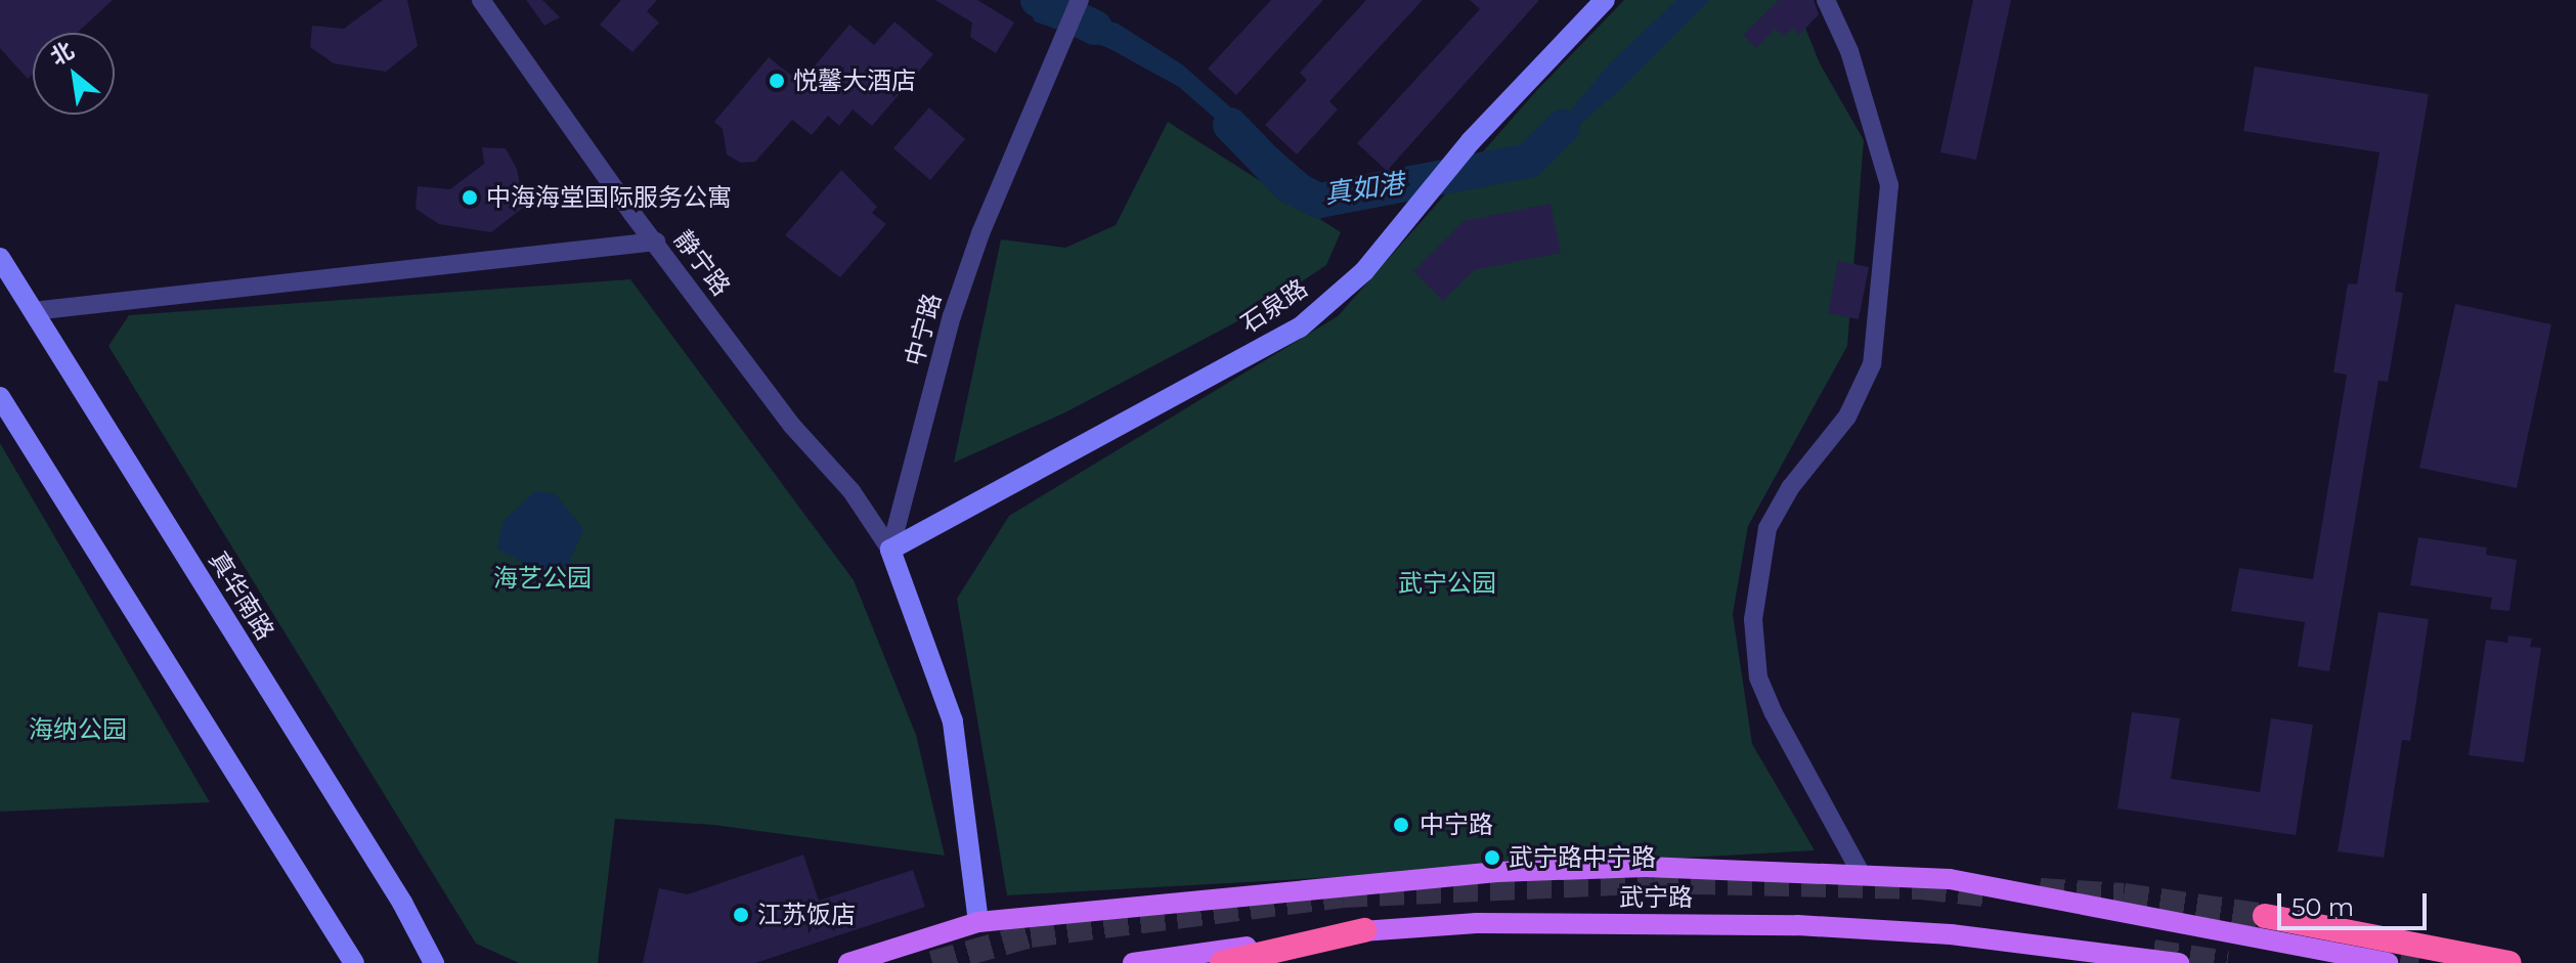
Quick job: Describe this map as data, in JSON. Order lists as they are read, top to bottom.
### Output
{
  "streets": {
    "main road": ["石泉路", "真华南路", "武宁路"],
    "street": ["静宁路", "中宁路"]
  },
  "crossings": [
    ["静宁路", "石泉路"],
    ["静宁路", "中宁路"],
    ["石泉路", "中宁路"]
  ],
  "water": ["真如港"],
  "parks": ["海艺公园", "武宁公园", "海纳公园"],
  "places": [
    "悦馨大酒店",
    "中海海堂国际服务公寓",
    "中宁路",
    "武宁路中宁路",
    "江苏饭店"
  ],
  "scale_bar": "50 m",
  "north": "top left"
}
